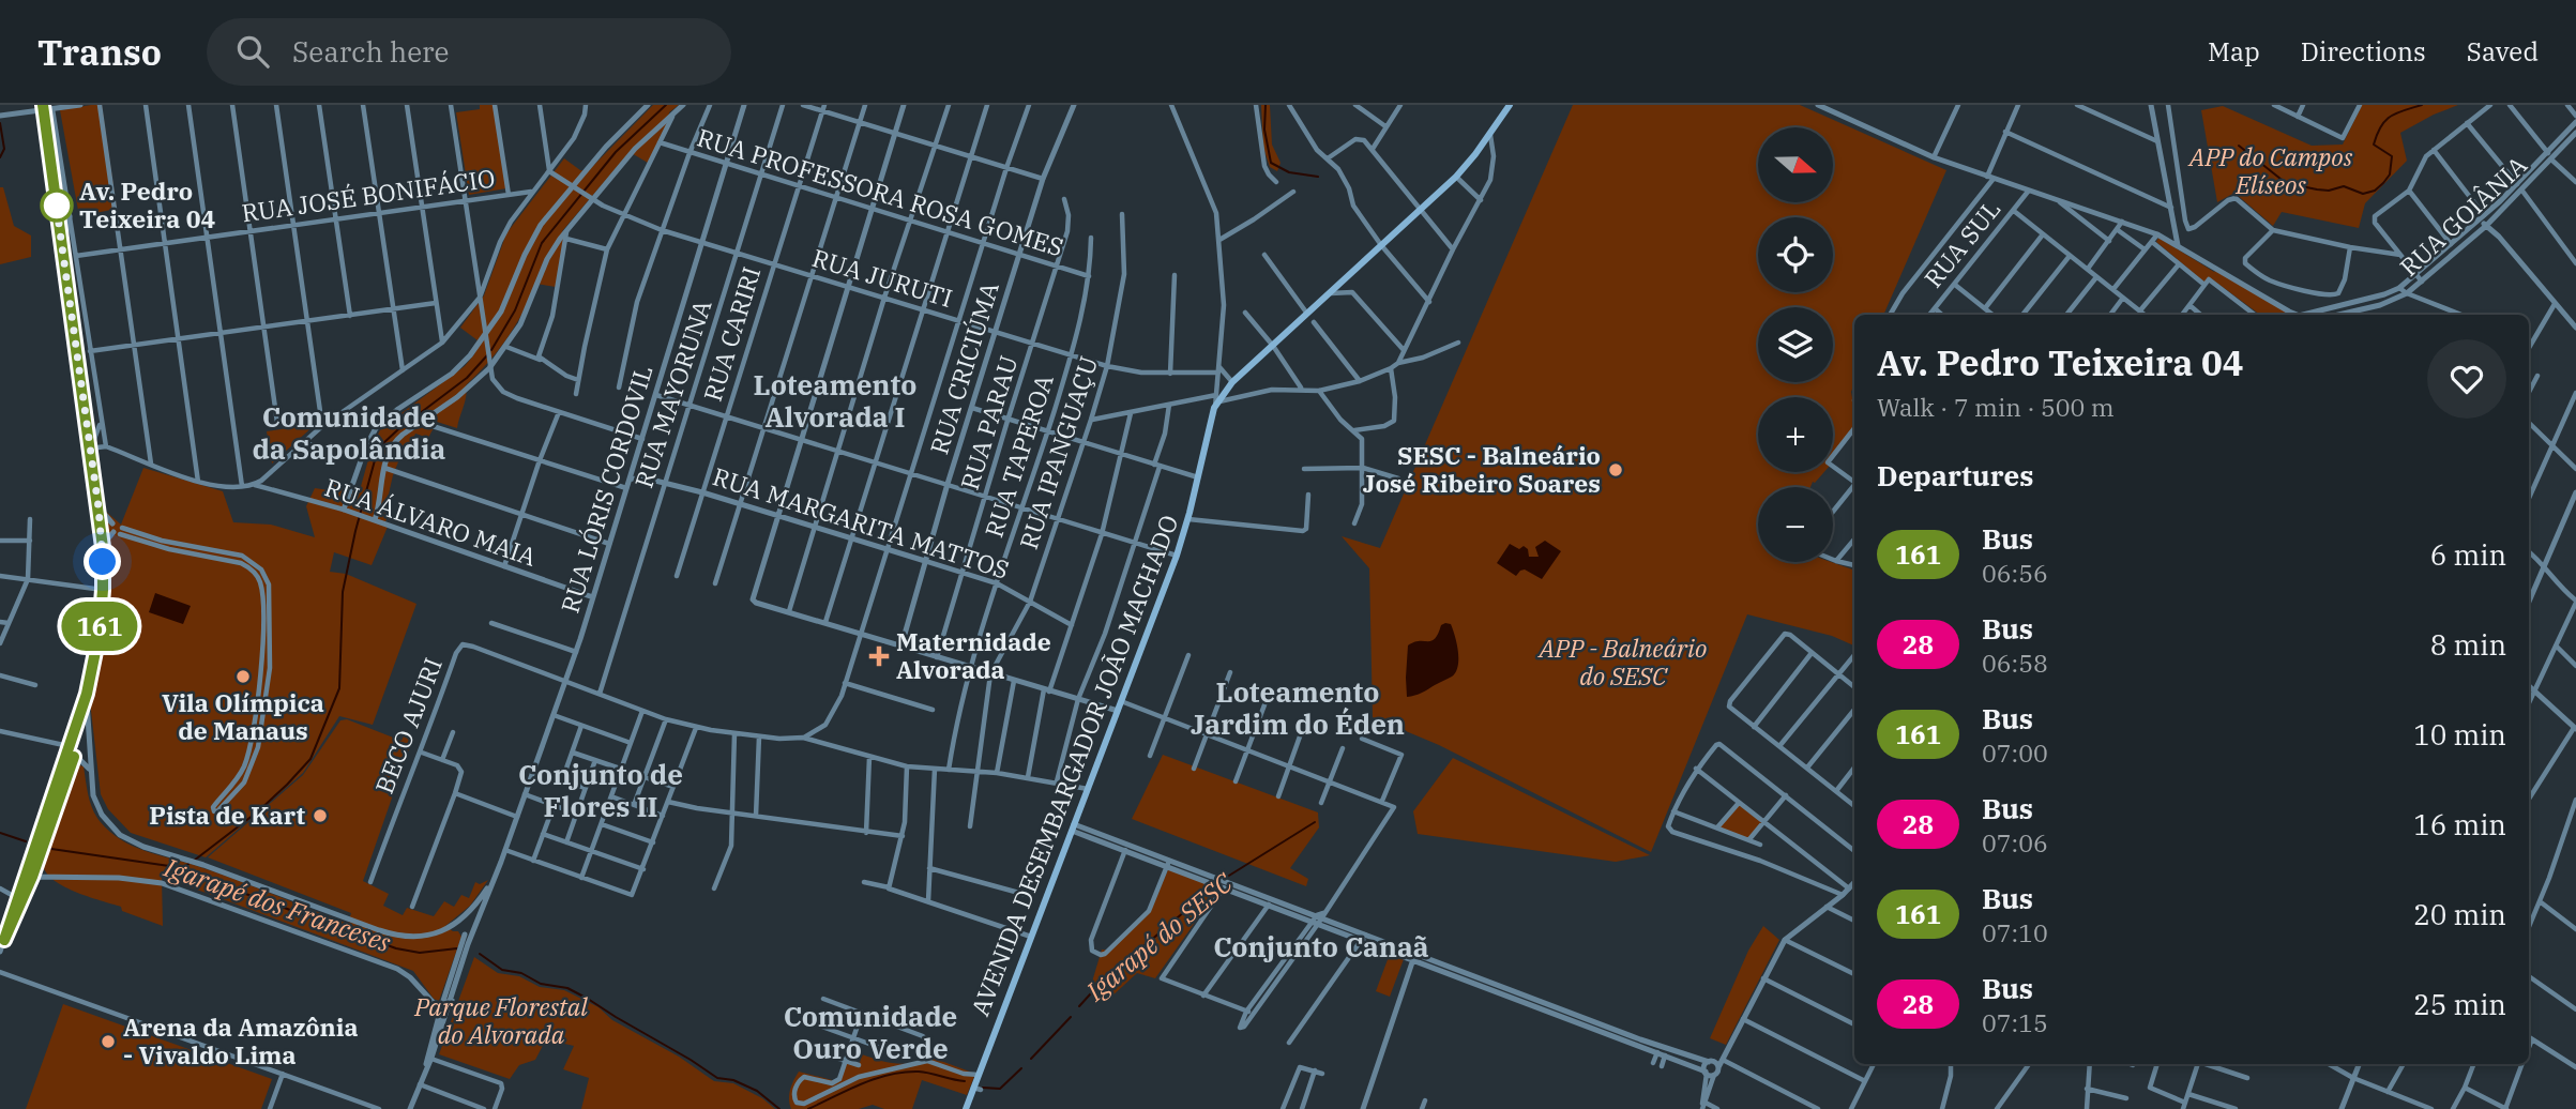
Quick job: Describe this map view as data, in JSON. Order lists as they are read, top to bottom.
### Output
{
  "streets": {
    "main road": ["AVENIDA DESEMBARGADOR JOÃO MACHADO"],
    "street": [
      "RUA PROFESSORA ROSA GOMES",
      "RUA JOSÉ BONIFÁCIO",
      "RUA GOIÂNIA",
      "RUA SUL",
      "RUA JURUTI",
      "RUA CARIRI",
      "RUA CRICIÚMA",
      "RUA MAYORUNA",
      "RUA PARAU",
      "RUA IPANGUAÇU",
      "RUA TAPEROA",
      "RUA LÓRIS CORDOVIL",
      "RUA ÁLVARO MAIA",
      "RUA MARGARITA MATTOS",
      "BECO AJURI"
    ]
  },
  "crossings": [
    ["RUA PROFESSORA ROSA GOMES", "RUA CARIRI"],
    ["RUA PROFESSORA ROSA GOMES", "RUA CRICIÚMA"],
    ["RUA PROFESSORA ROSA GOMES", "RUA MAYORUNA"],
    ["RUA PROFESSORA ROSA GOMES", "RUA PARAU"],
    ["RUA PROFESSORA ROSA GOMES", "RUA TAPEROA"],
    ["RUA PROFESSORA ROSA GOMES", "RUA LÓRIS CORDOVIL"],
    ["RUA JURUTI", "RUA CARIRI"],
    ["RUA JURUTI", "RUA CRICIÚMA"],
    ["RUA JURUTI", "RUA MAYORUNA"],
    ["RUA JURUTI", "RUA PARAU"],
    ["RUA JURUTI", "RUA IPANGUAÇU"],
    ["RUA JURUTI", "RUA TAPEROA"],
    ["RUA JURUTI", "RUA LÓRIS CORDOVIL"],
    ["RUA CARIRI", "RUA MARGARITA MATTOS"],
    ["RUA CRICIÚMA", "RUA MARGARITA MATTOS"],
    ["RUA MAYORUNA", "RUA MARGARITA MATTOS"],
    ["RUA PARAU", "RUA MARGARITA MATTOS"],
    ["RUA IPANGUAÇU", "RUA MARGARITA MATTOS"],
    ["RUA TAPEROA", "RUA MARGARITA MATTOS"],
    ["RUA LÓRIS CORDOVIL", "RUA ÁLVARO MAIA"],
    ["RUA LÓRIS CORDOVIL", "RUA MARGARITA MATTOS"],
    ["RUA LÓRIS CORDOVIL", "BECO AJURI"]
  ],
  "districts": [
    "Loteamento Alvorada I",
    "Comunidade da Sapolândia",
    "Loteamento Jardim do Éden",
    "Conjunto de Flores II",
    "Conjunto Canaã",
    "Comunidade Ouro Verde"
  ],
  "water": ["Igarapé dos Franceses", "Igarapé do SESC"],
  "parks": ["APP do Campos Elíseos", "APP - Balneário do SESC", "Parque Florestal do Alvorada"],
  "places": {
    "other": [
      "Av. Pedro Teixeira 04",
      "SESC - Balneário José Ribeiro Soares",
      "Vila Olímpica de Manaus",
      "Pista de Kart",
      "Arena da Amazônia - Vivaldo Lima"
    ],
    "health": ["Maternidade Alvorada"]
  },
  "lines": ["bus line 161"],
  "north": "right",
  "page": {
    "header": "Transo",
    "search": "Search here",
    "nav": ["Map", "Directions", "Saved"],
    "on_map": "161",
    "map_buttons": ["+", "−"],
    "heading": [
      ["Av. Pedro Teixeira 04", "Walk · 7 min · 500 m"],
      "Departures"
    ],
    "list": [
      {
        "mark": "161",
        "name": "Bus",
        "note": "06:56",
        "value": "6 min"
      },
      {
        "mark": "28",
        "name": "Bus",
        "note": "06:58",
        "value": "8 min"
      },
      {
        "mark": "161",
        "name": "Bus",
        "note": "07:00",
        "value": "10 min"
      },
      {
        "mark": "28",
        "name": "Bus",
        "note": "07:06",
        "value": "16 min"
      },
      {
        "mark": "161",
        "name": "Bus",
        "note": "07:10",
        "value": "20 min"
      },
      {
        "mark": "28",
        "name": "Bus",
        "note": "07:15",
        "value": "25 min"
      }
    ]
  }
}
